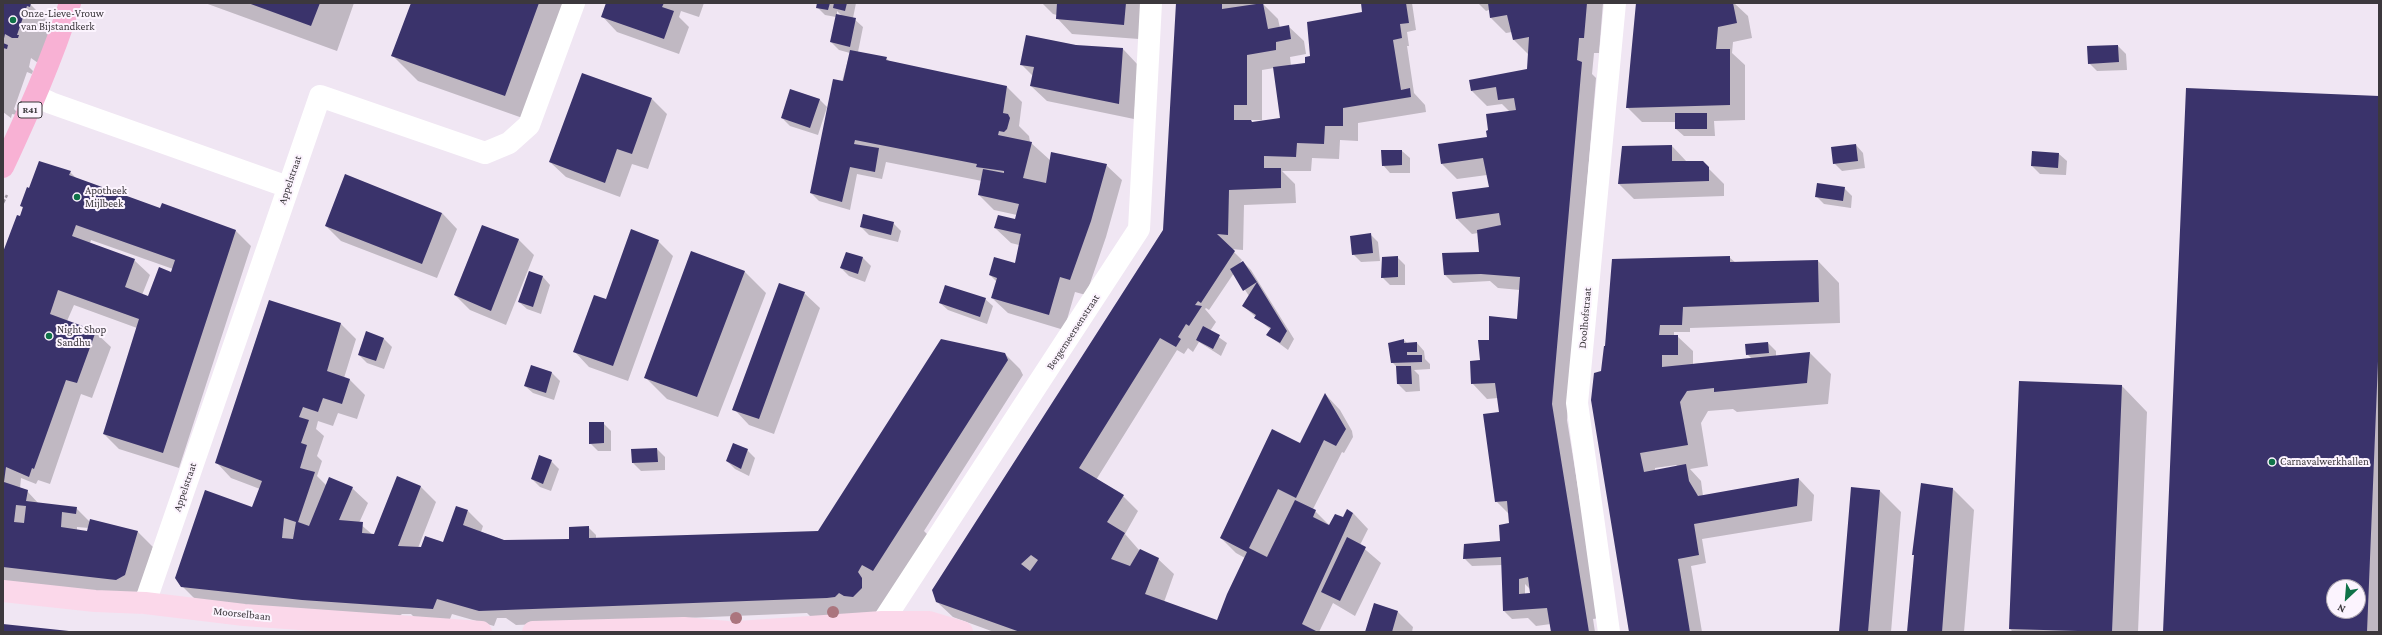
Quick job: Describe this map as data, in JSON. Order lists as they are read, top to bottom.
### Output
{
  "streets": {
    "main road": ["R41"],
    "street": [
      "Appelstraat",
      "Doolhofstraat",
      "Bergemeersenstraat",
      "Moorselbaan"
    ]
  },
  "crossings": [
    ["Appelstraat", "Moorselbaan"]
  ],
  "places": [
    "Onze-Lieve-Vrouw van Bijstandkerk",
    "Apotheek Mijlbeek",
    "Night Shop Sandhu",
    "Carnavalwerkhallen"
  ],
  "north": "bottom left"
}
